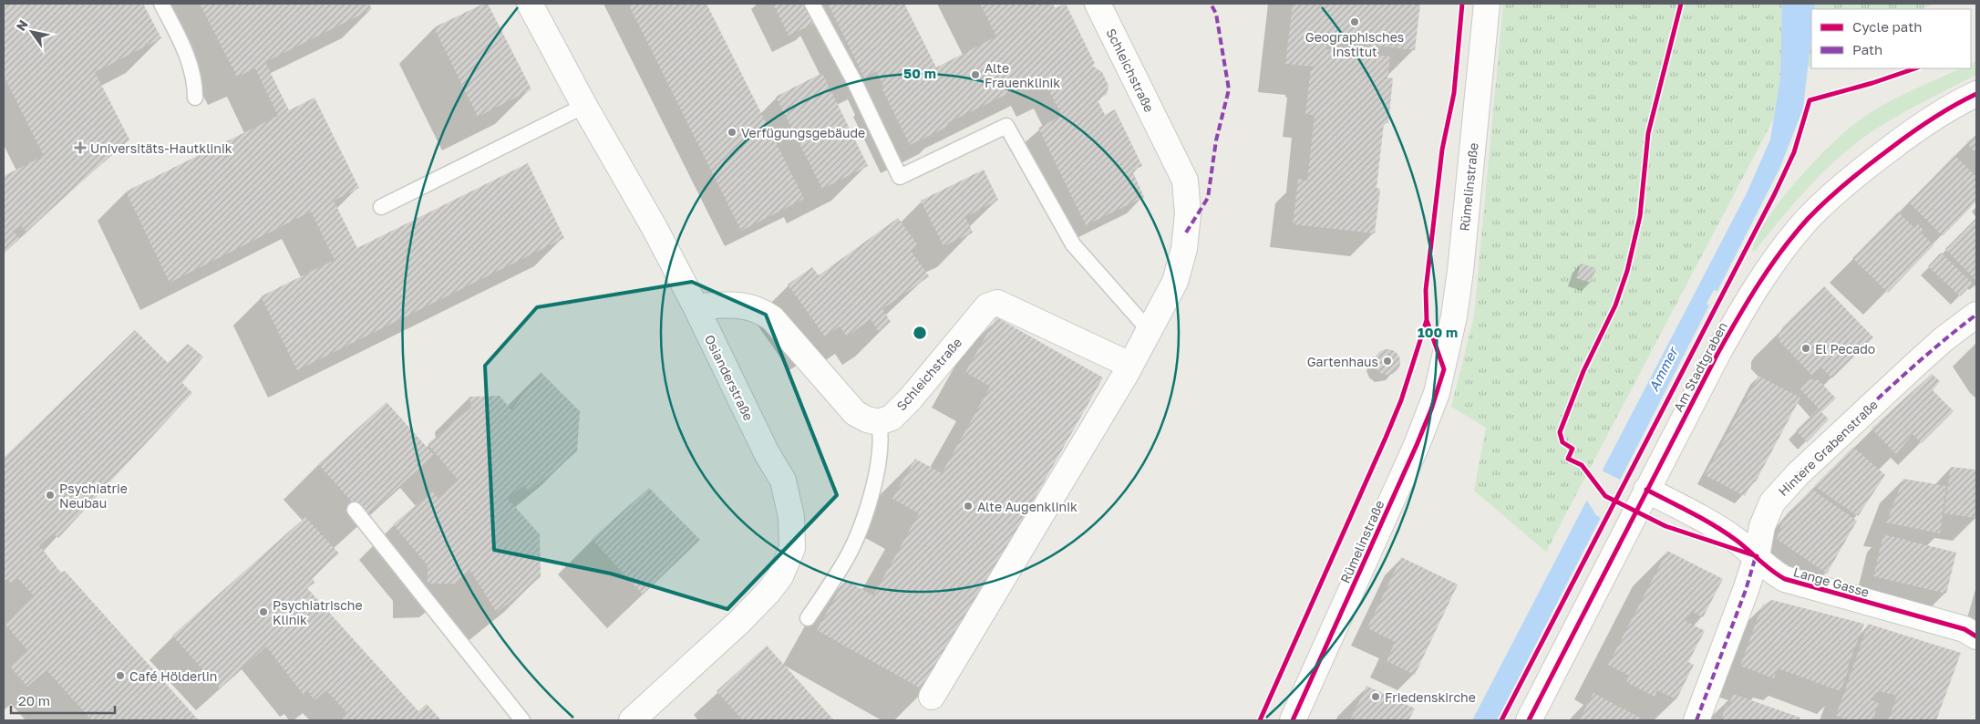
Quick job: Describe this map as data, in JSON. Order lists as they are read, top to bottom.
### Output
{
  "streets": {
    "street": [
      "Schleichstraße",
      "Rümelinstraße",
      "Am Stadtgraben",
      "Osianderstraße",
      "Hintere Grabenstraße",
      "Lange Gasse"
    ]
  },
  "crossings": [
    ["Am Stadtgraben", "Lange Gasse"],
    ["Hintere Grabenstraße", "Lange Gasse"]
  ],
  "water": ["Ammer"],
  "places": {
    "other": [
      "Geographisches Institut",
      "Alte Frauenklinik",
      "Verfügungsgebäude",
      "El Pecado",
      "Gartenhaus",
      "Psychiatrie Neubau",
      "Alte Augenklinik",
      "Psychiatrische Klinik",
      "Café Hölderlin",
      "Friedenskirche"
    ],
    "health": ["Universitäts-Hautklinik"]
  },
  "legend": ["Cycle path", "Path"],
  "scale_bar": "20 m",
  "north": "top left",
  "rings": ["50 m", "100 m"]
}
